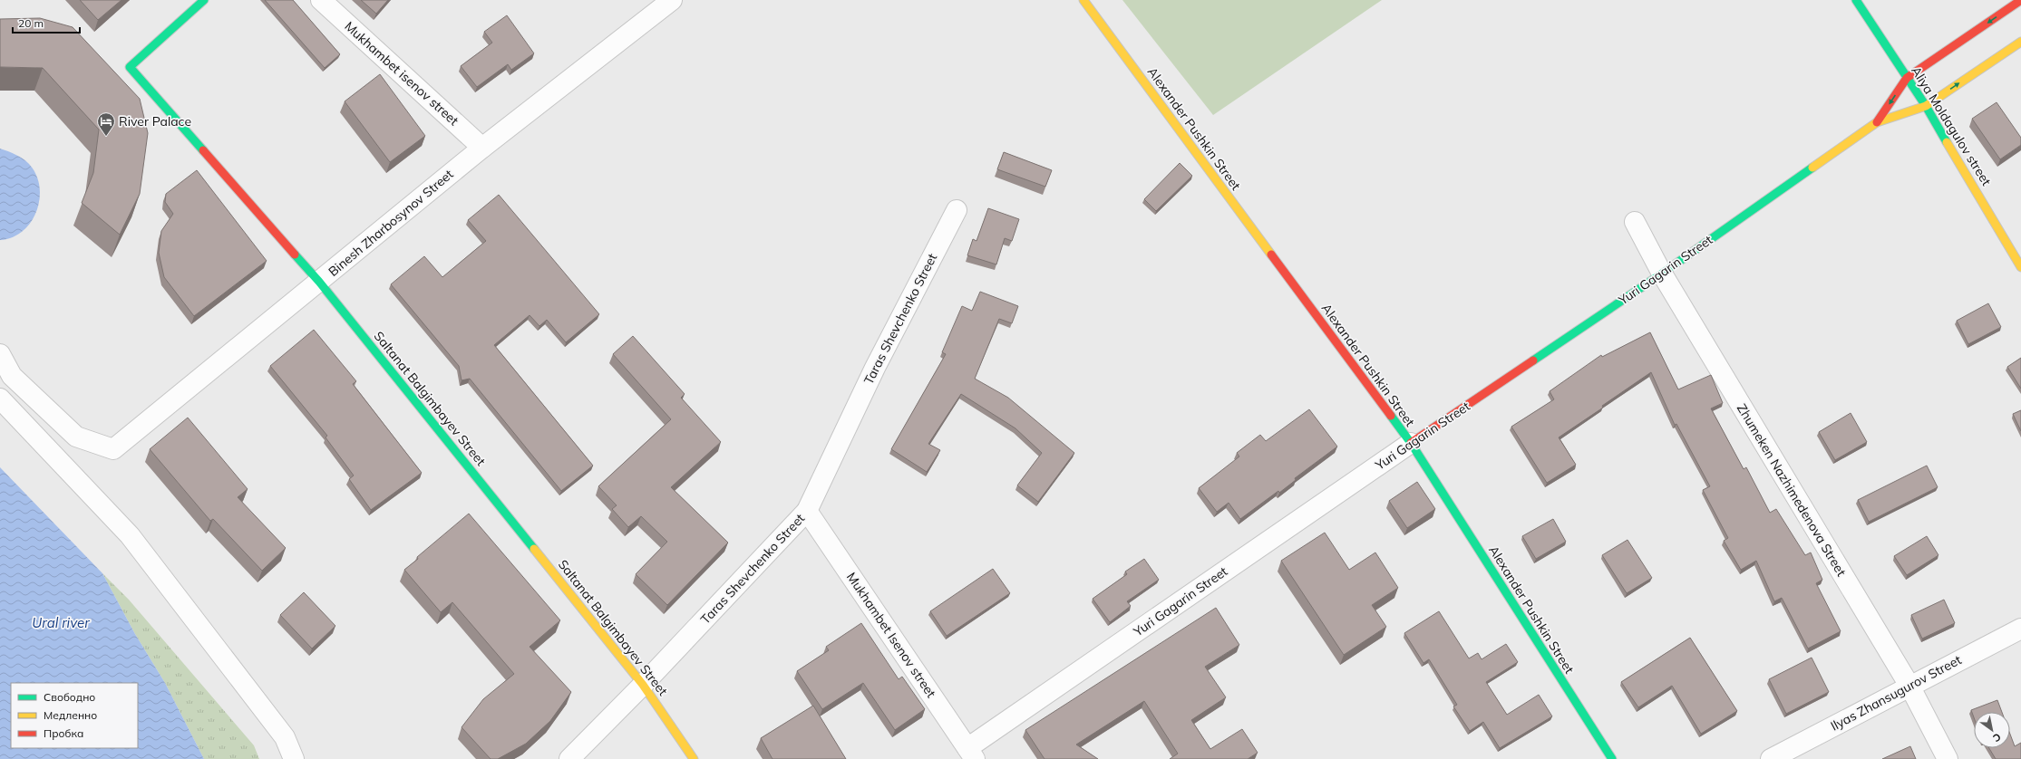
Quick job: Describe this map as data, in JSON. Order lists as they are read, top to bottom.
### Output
{
  "streets": {
    "street": [
      "Mukhambet isenov street",
      "Aliya Moldagulov street",
      "Alexander Pushkin Street",
      "Binesh Zharbosynov Street",
      "Yuri Gagarin Street",
      "Taras Shevchenko Street",
      "Saltanat Balgimbayev Street",
      "Zhumeken Nazhimedenova Street",
      "Mukhambet Isenov street",
      "Ilyas Zhansugurov Street"
    ]
  },
  "crossings": [
    ["Mukhambet isenov street", "Binesh Zharbosynov Street"],
    ["Aliya Moldagulov street", "Yuri Gagarin Street"],
    ["Alexander Pushkin Street", "Yuri Gagarin Street"],
    ["Binesh Zharbosynov Street", "Saltanat Balgimbayev Street"],
    ["Yuri Gagarin Street", "Zhumeken Nazhimedenova Street"],
    ["Yuri Gagarin Street", "Mukhambet Isenov street"],
    ["Taras Shevchenko Street", "Saltanat Balgimbayev Street"],
    ["Taras Shevchenko Street", "Mukhambet Isenov street"],
    ["Zhumeken Nazhimedenova Street", "Ilyas Zhansugurov Street"]
  ],
  "water": ["Ural river"],
  "places": {
    "hotel": ["River Palace"]
  },
  "legend": ["Свободно", "Медленно", "Пробка"],
  "scale_bar": "20 m",
  "north": "bottom right"
}
